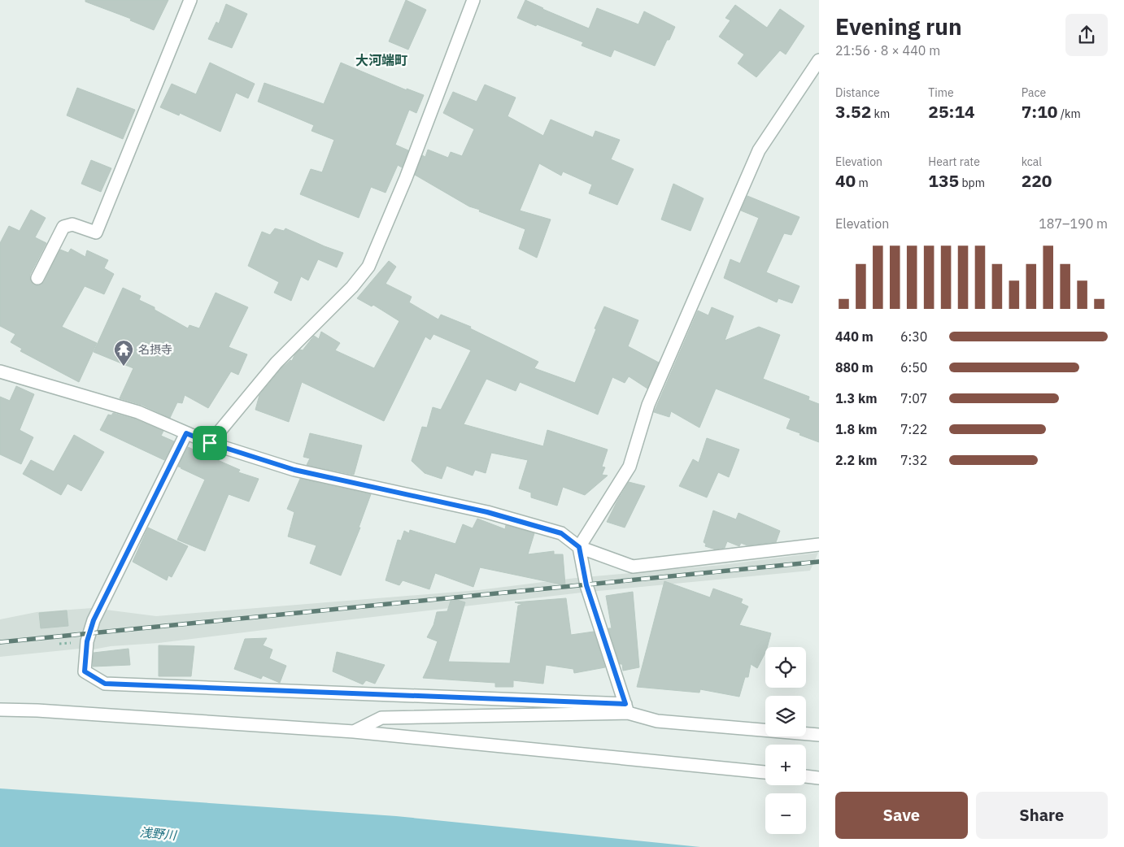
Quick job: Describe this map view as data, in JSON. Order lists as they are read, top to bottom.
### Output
{
  "districts": ["大河端町"],
  "water": ["浅野川"],
  "places": {
    "temple": ["名摂寺"]
  },
  "page": {
    "heading": ["Evening run", "21:56 · 8 × 440 m"],
    "stats": [
      ["Distance", "3.52 km"],
      ["Time", "25:14"],
      ["Pace", "7:10 /km"],
      ["Elevation", "40 m"],
      ["Heart rate", "135 bpm"],
      ["kcal", "220"]
    ],
    "chart": ["Elevation", "187–190 m"],
    "list": [
      {
        "name": "440 m",
        "note": "6:30"
      },
      {
        "name": "880 m",
        "note": "6:50"
      },
      {
        "name": "1.3 km",
        "note": "7:07"
      },
      {
        "name": "1.8 km",
        "note": "7:22"
      },
      {
        "name": "2.2 km",
        "note": "7:32"
      }
    ],
    "map_buttons": ["+", "−"],
    "buttons": ["Save", "Share"]
  }
}
